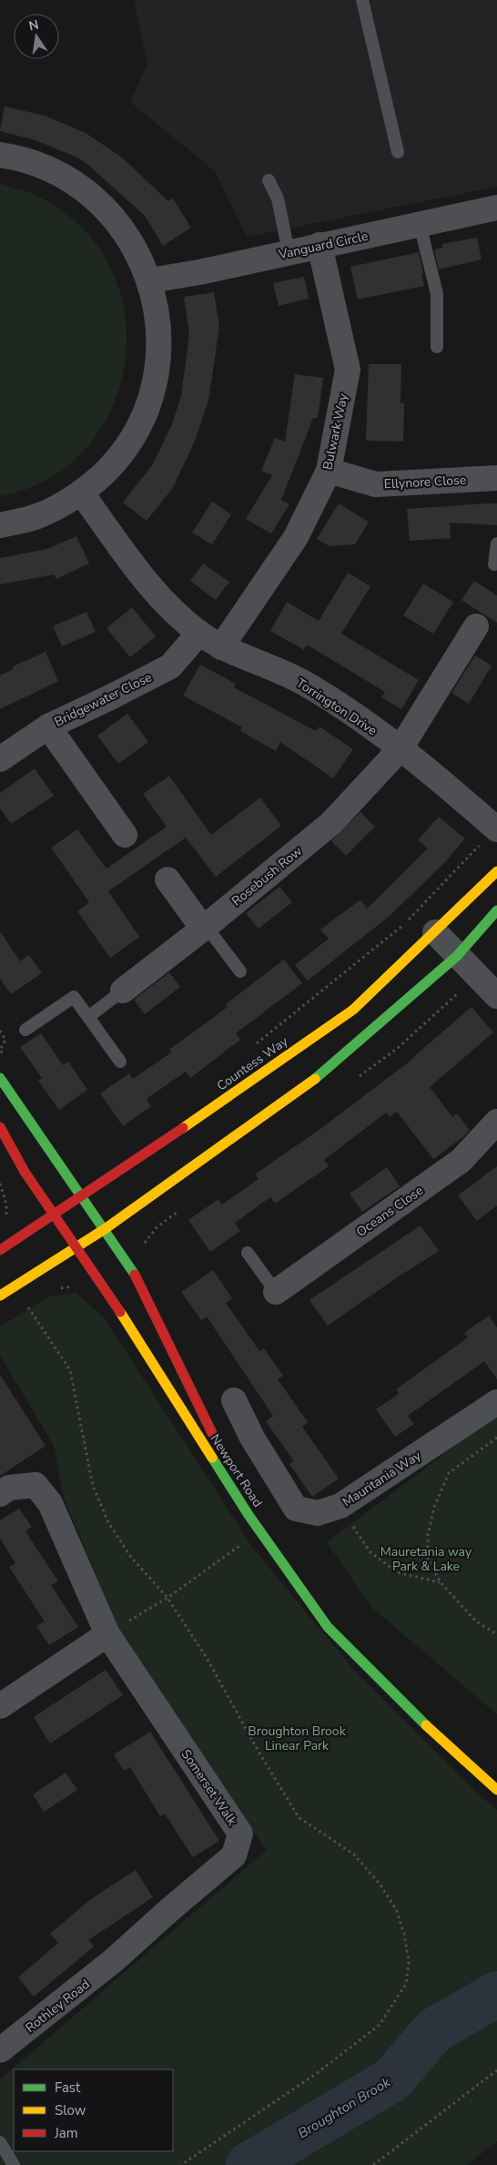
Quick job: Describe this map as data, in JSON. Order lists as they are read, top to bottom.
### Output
{
  "streets": {
    "street": [
      "Vanguard Circle",
      "Bulwark Way",
      "Ellynore Close",
      "Bridgewater Close",
      "Torrington Drive",
      "Rosebush Row",
      "Countess Way",
      "Oceans Close",
      "Newport Road",
      "Mauritania Way",
      "Somerset Walk",
      "Rothley Road"
    ]
  },
  "crossings": [
    ["Vanguard Circle", "Bulwark Way"],
    ["Bulwark Way", "Ellynore Close"],
    ["Bulwark Way", "Torrington Drive"],
    ["Bridgewater Close", "Torrington Drive"],
    ["Torrington Drive", "Rosebush Row"],
    ["Countess Way", "Newport Road"],
    ["Somerset Walk", "Rothley Road"]
  ],
  "water": ["Broughton Brook"],
  "parks": ["Mauretania way Park & Lake", "Broughton Brook Linear Park"],
  "legend": ["Fast", "Slow", "Jam"],
  "north": "top"
}
